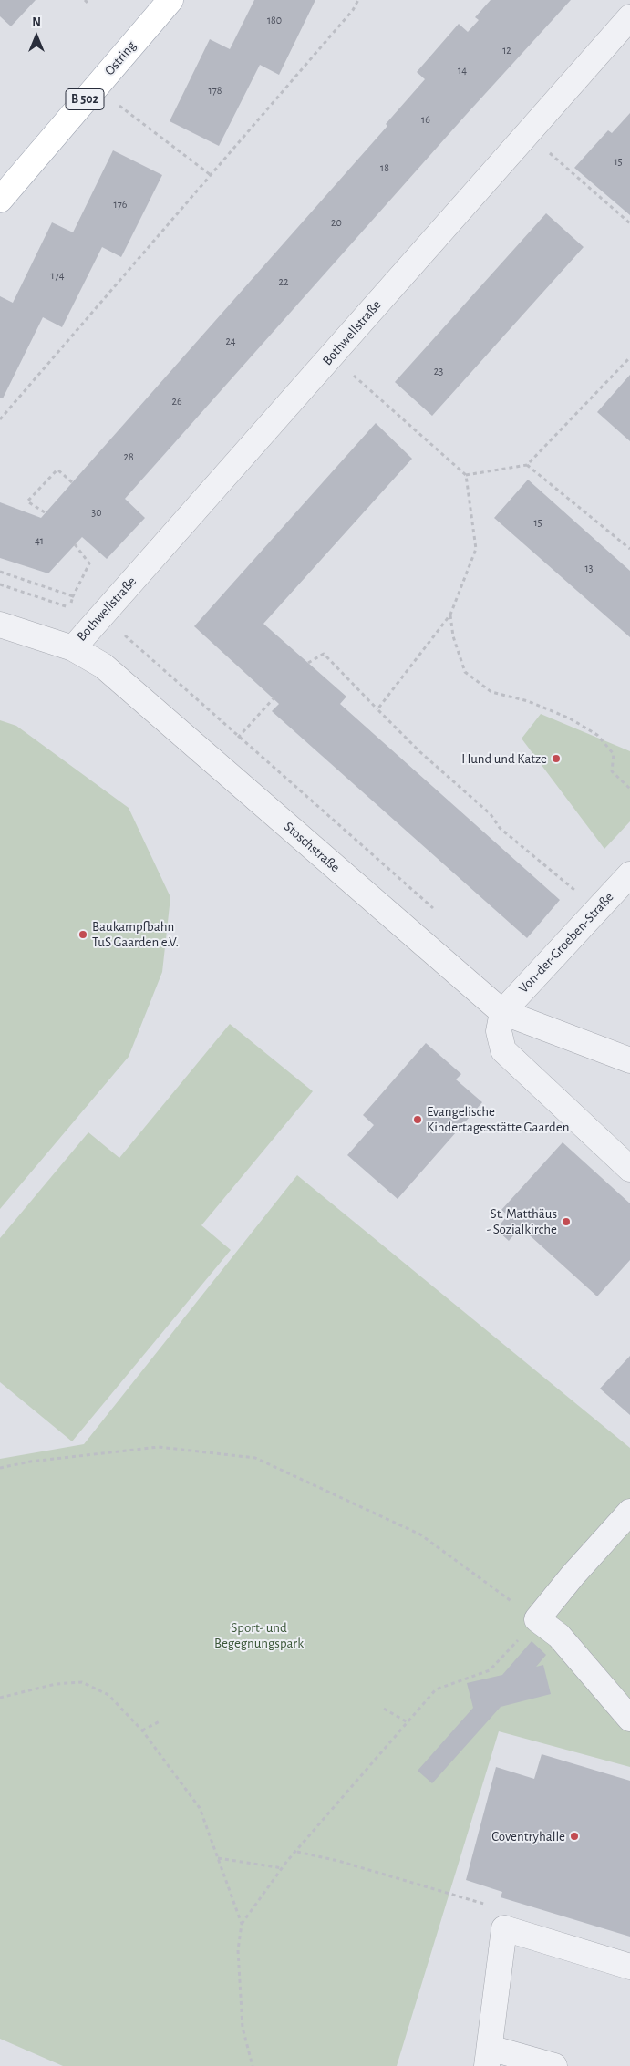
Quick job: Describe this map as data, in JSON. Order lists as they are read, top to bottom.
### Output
{
  "streets": {
    "main road": ["Ostring", "B 502"],
    "street": ["Bothwellstraße", "Stoschstraße", "Von-der-Groeben-Straße"]
  },
  "crossings": [
    ["Bothwellstraße", "Stoschstraße"],
    ["Stoschstraße", "Von-der-Groeben-Straße"]
  ],
  "parks": ["Sport- und Begegnungspark"],
  "places": [
    "Hund und Katze",
    "Baukampfbahn TuS Gaarden e.V.",
    "Evangelische Kindertagesstätte Gaarden",
    "St. Matthäus - Sozialkirche",
    "Coventryhalle"
  ],
  "house_numbers": [
    "180",
    "12",
    "14",
    "178",
    "16",
    "15",
    "18",
    "176",
    "20",
    "174",
    "22",
    "24",
    "23",
    "26",
    "28",
    "30",
    "15",
    "41",
    "13"
  ],
  "north": "top"
}
